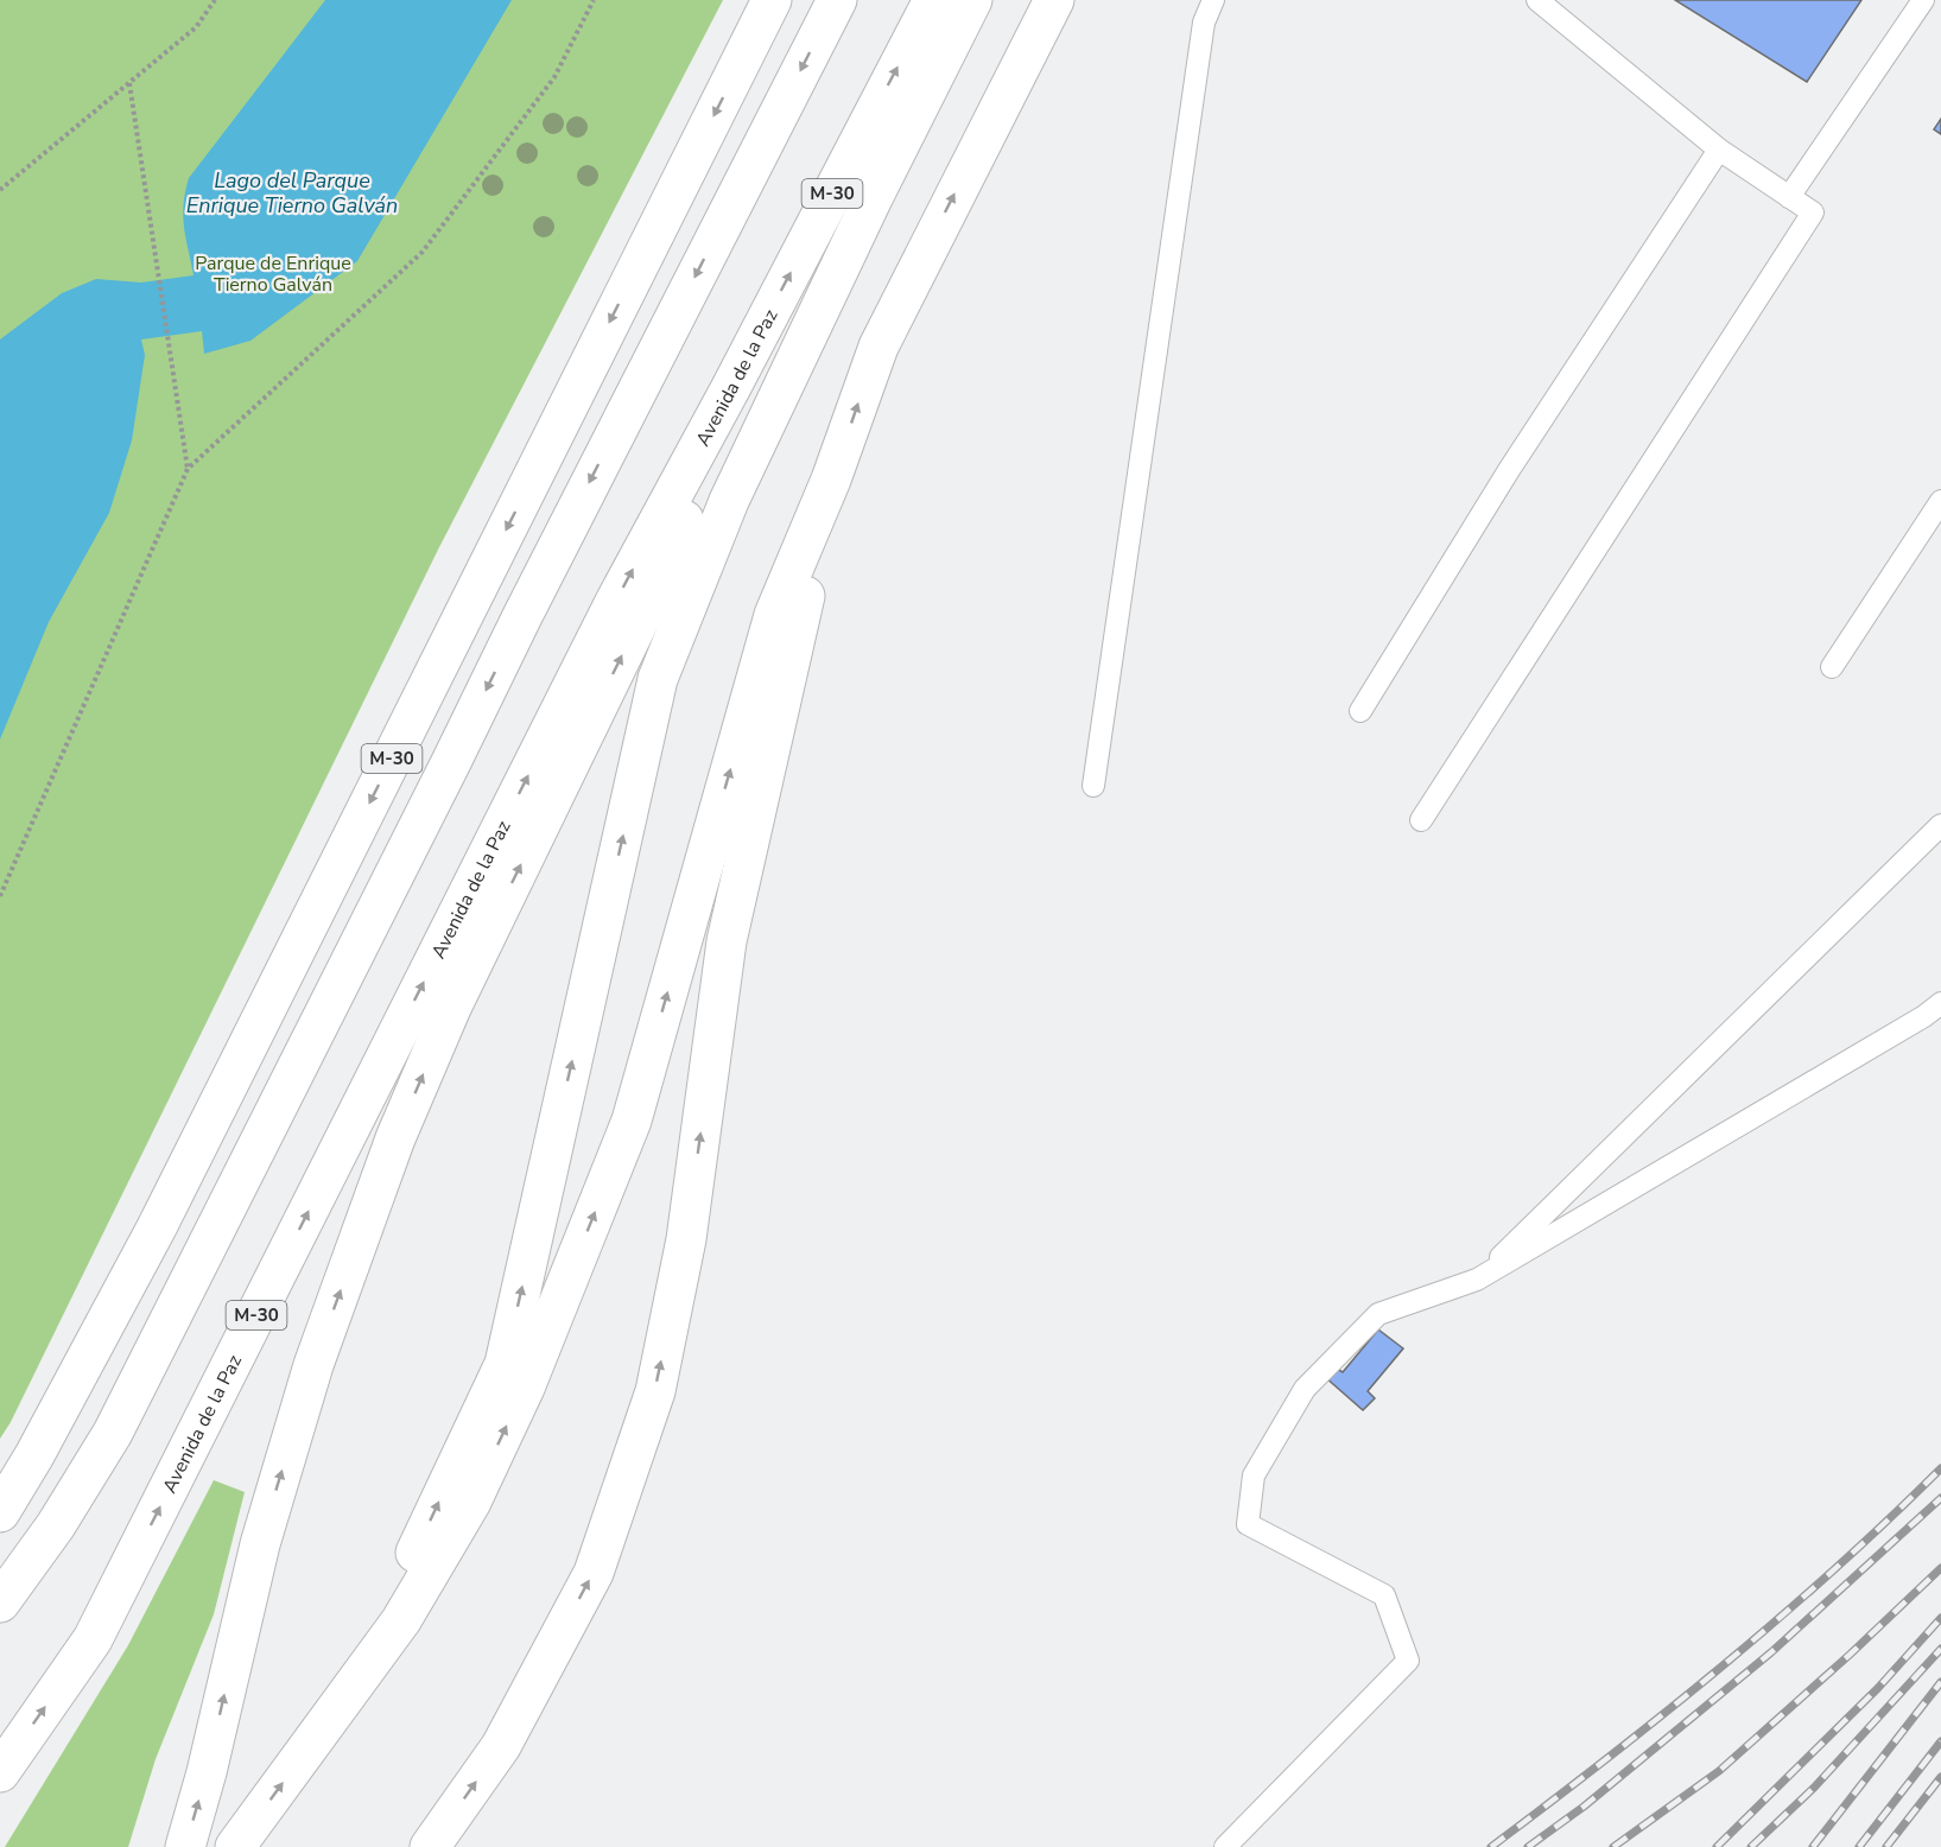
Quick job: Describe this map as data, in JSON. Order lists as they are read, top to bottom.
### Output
{
  "streets": {
    "highway": ["M-30", "Avenida de la Paz"]
  },
  "water": ["Lago del Parque Enrique Tierno Galván"],
  "parks": ["Parque de Enrique Tierno Galván"]
}
